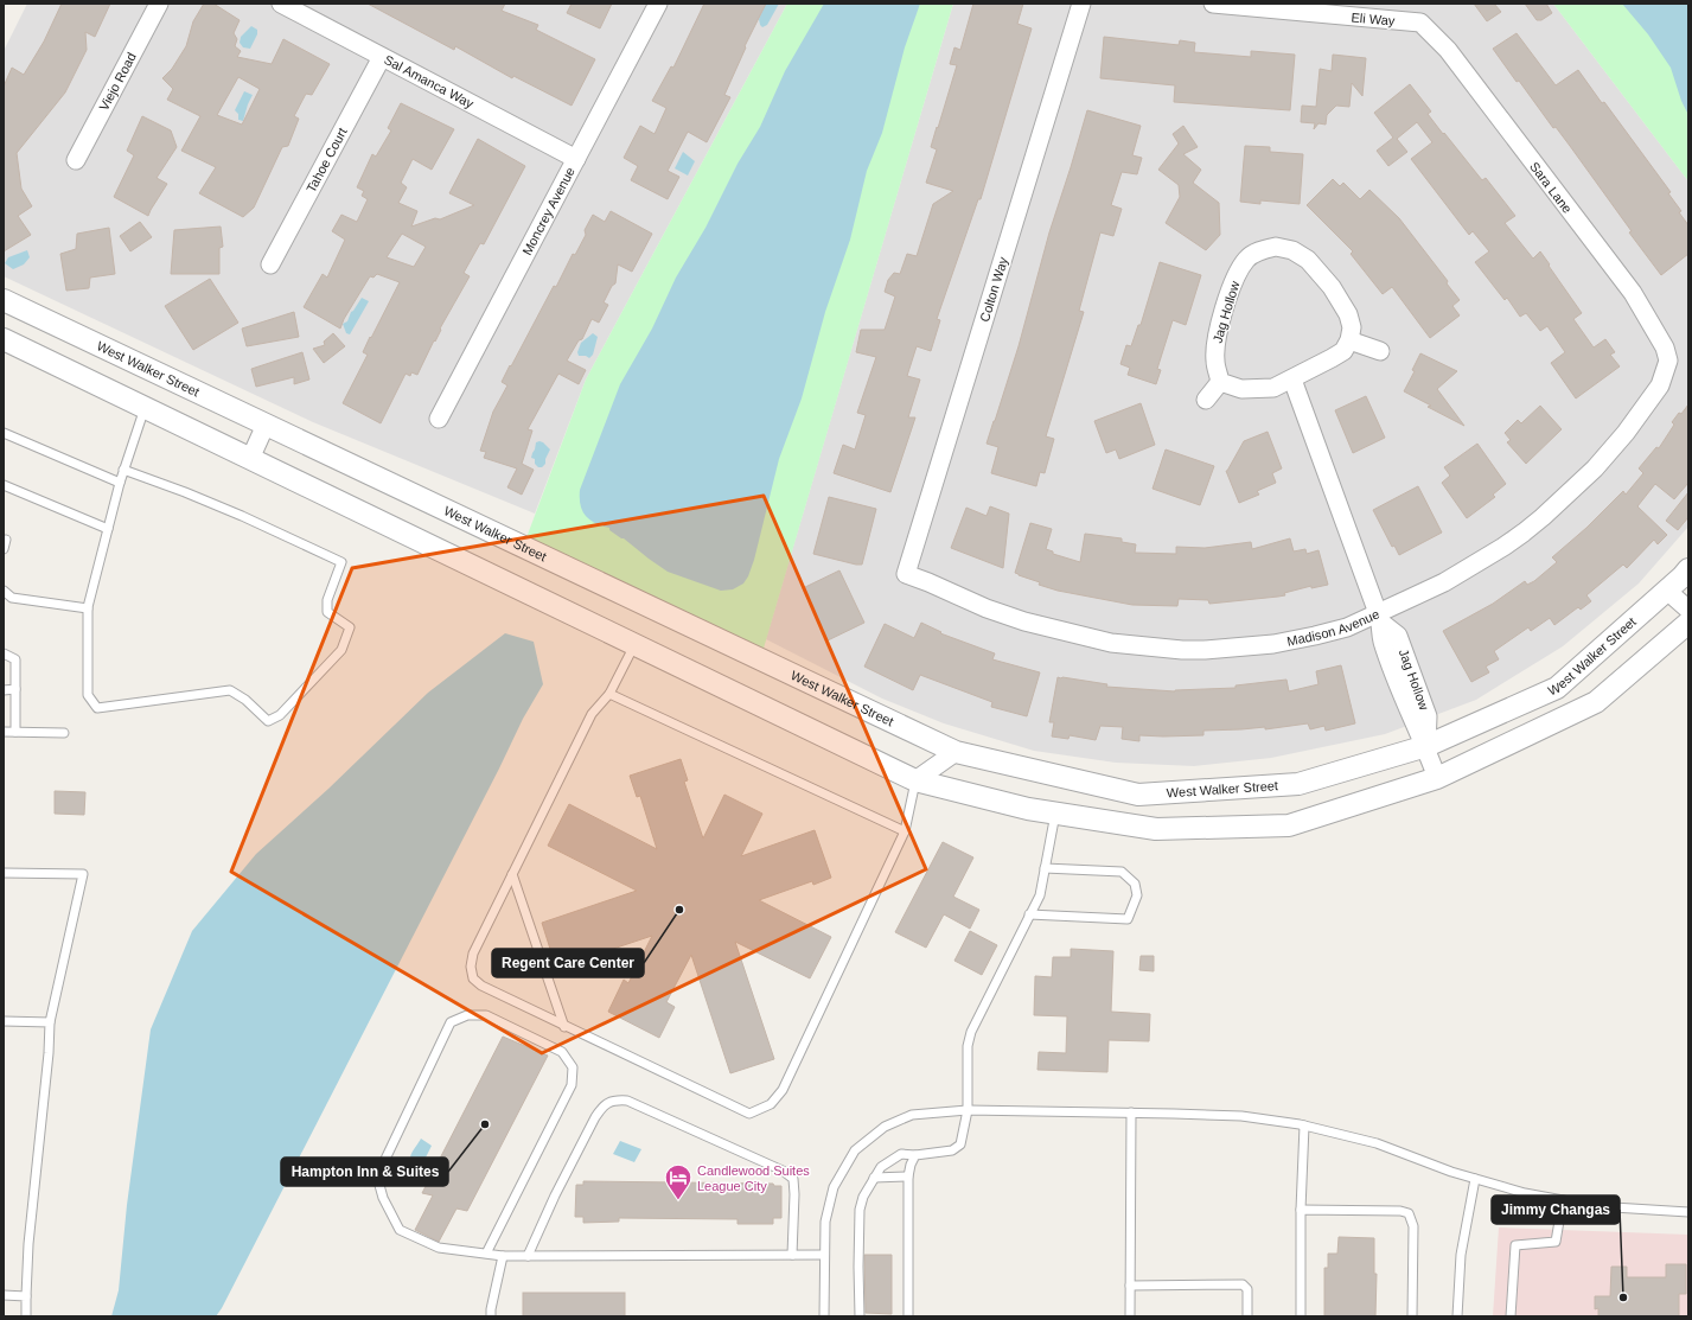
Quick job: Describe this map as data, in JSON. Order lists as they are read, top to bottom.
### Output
{
  "streets": {
    "street": [
      "Eli Way",
      "Sal Amanca Way",
      "Viejo Road",
      "Tahoe Court",
      "Sara Lane",
      "Moncrey Avenue",
      "Colton Way",
      "Jag Hollow",
      "West Walker Street",
      "Madison Avenue"
    ]
  },
  "crossings": [
    ["Eli Way", "Sara Lane"],
    ["Sal Amanca Way", "Tahoe Court"],
    ["Sal Amanca Way", "Moncrey Avenue"],
    ["Sara Lane", "Madison Avenue"],
    ["Colton Way", "Madison Avenue"],
    ["Jag Hollow", "West Walker Street"],
    ["Jag Hollow", "Madison Avenue"]
  ],
  "places": {
    "other": ["Regent Care Center", "Hampton Inn & Suites", "Jimmy Changas"],
    "hotel": ["Candlewood Suites League City"]
  }
}
